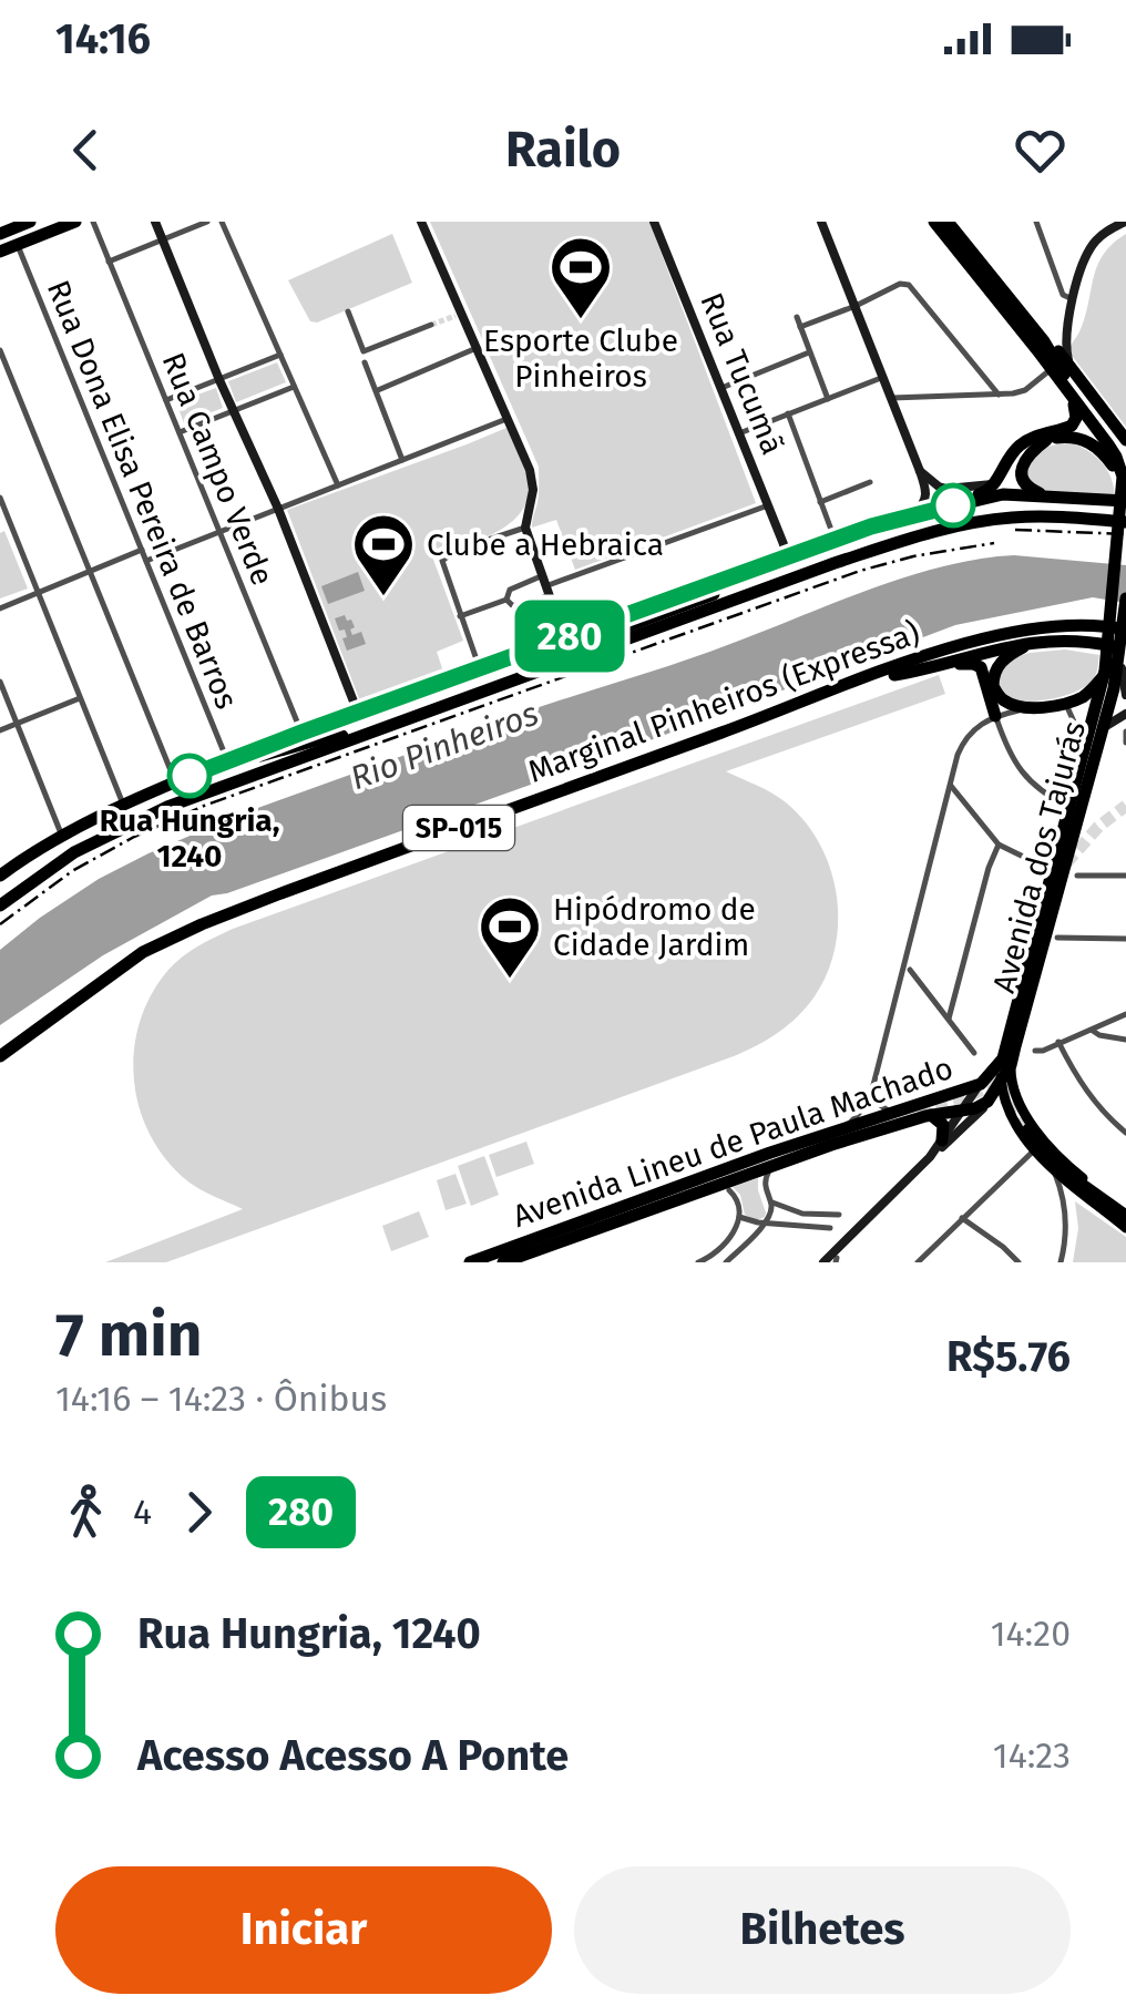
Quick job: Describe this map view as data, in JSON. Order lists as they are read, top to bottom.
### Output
{
  "streets": {
    "highway": [
      "Marginal Pinheiros (Expressa)",
      "SP-015",
      "Avenida dos Tajurás",
      "Avenida Lineu de Paula Machado"
    ],
    "street": ["Rua Tucumã", "Rua Campo Verde", "Rua Dona Elisa Pereira de Barros"]
  },
  "crossings": [
    ["Avenida dos Tajurás", "Avenida Lineu de Paula Machado"]
  ],
  "water": ["Rio Pinheiros"],
  "places": {
    "sports": ["Esporte Clube Pinheiros", "Clube a Hebraica", "Hipódromo de Cidade Jardim"],
    "other": ["Rua Hungria, 1240"]
  },
  "lines": ["bus line 280"],
  "page": {
    "status": "14:16",
    "header": "Railo",
    "on_map": "280",
    "heading": ["7 min", "14:16 – 14:23 · Ônibus", "R$5.76"],
    "legs": ["4", "280"],
    "list": [
      {
        "name": "Rua Hungria, 1240",
        "value": "14:20"
      },
      {
        "name": "Acesso Acesso A Ponte",
        "value": "14:23"
      }
    ],
    "buttons": ["Iniciar", "Bilhetes"]
  }
}
